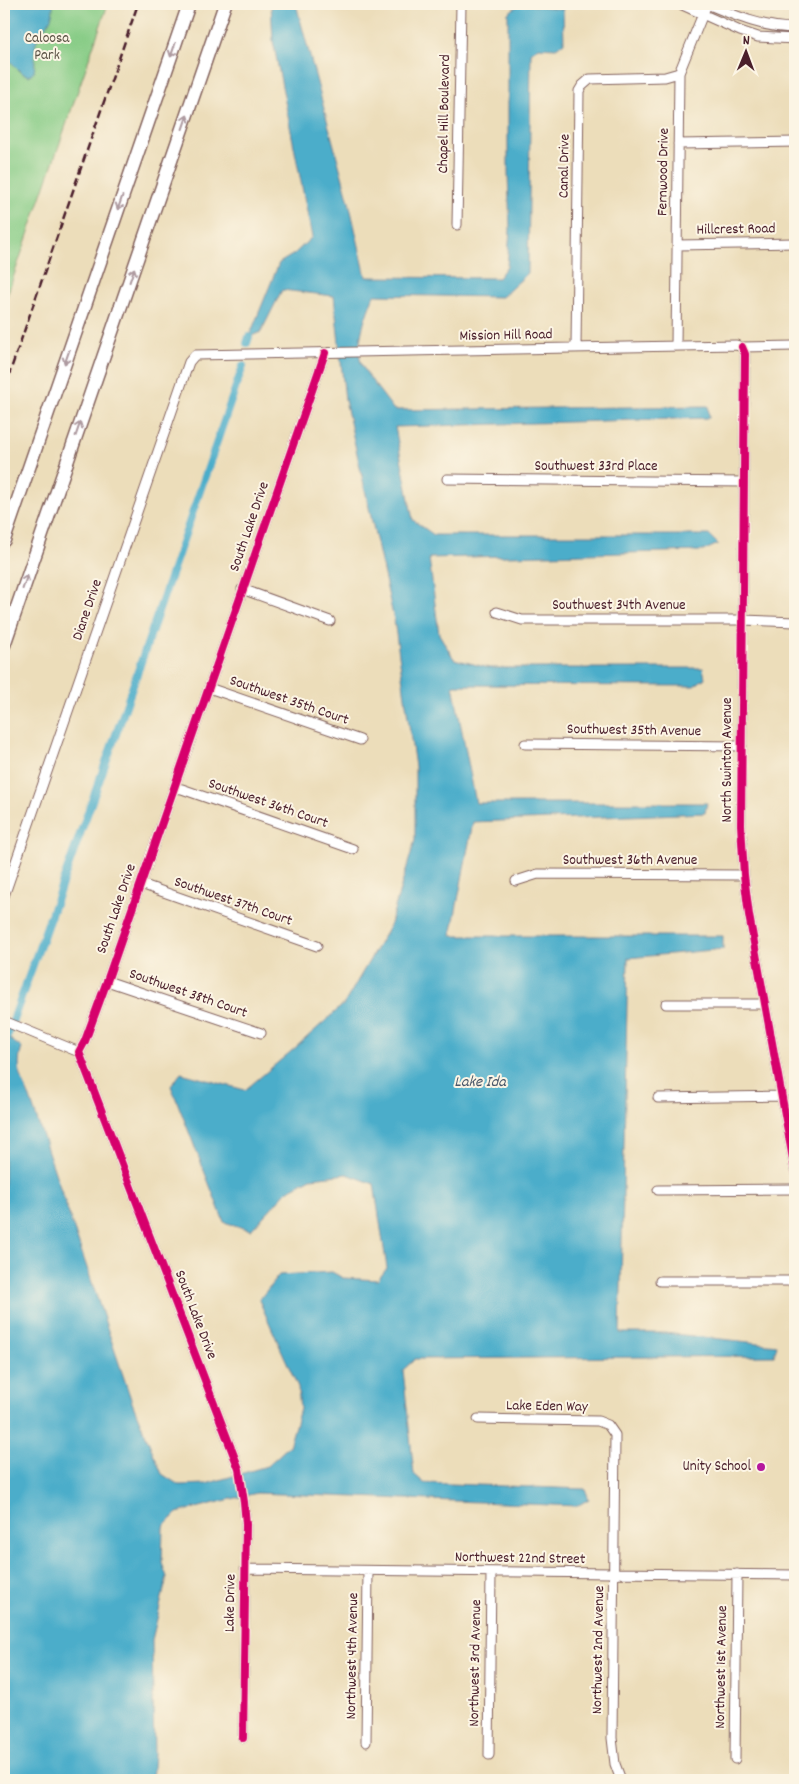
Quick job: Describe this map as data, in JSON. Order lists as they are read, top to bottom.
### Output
{
  "streets": {
    "street": [
      "Chapel Hill Boulevard",
      "Canal Drive",
      "Fernwood Drive",
      "Hillcrest Road",
      "Mission Hill Road",
      "Southwest 33rd Place",
      "South Lake Drive",
      "Southwest 34th Avenue",
      "Diane Drive",
      "Southwest 35th Court",
      "Southwest 35th Avenue",
      "North Swinton Avenue",
      "Southwest 36th Court",
      "Southwest 36th Avenue",
      "Southwest 37th Court",
      "Southwest 38th Court",
      "Lake Eden Way",
      "Northwest 22nd Street",
      "Lake Drive",
      "Northwest 2nd Avenue",
      "Northwest 4th Avenue",
      "Northwest 3rd Avenue",
      "Northwest 1st Avenue"
    ]
  },
  "crossings": [
    ["Canal Drive", "Fernwood Drive"],
    ["Canal Drive", "Mission Hill Road"],
    ["Fernwood Drive", "Hillcrest Road"],
    ["Fernwood Drive", "Mission Hill Road"],
    ["Mission Hill Road", "South Lake Drive"],
    ["Mission Hill Road", "Diane Drive"],
    ["Mission Hill Road", "North Swinton Avenue"],
    ["Southwest 33rd Place", "North Swinton Avenue"],
    ["South Lake Drive", "Southwest 35th Court"],
    ["South Lake Drive", "Southwest 36th Court"],
    ["South Lake Drive", "Southwest 37th Court"],
    ["South Lake Drive", "Southwest 38th Court"],
    ["South Lake Drive", "Lake Drive"],
    ["Southwest 34th Avenue", "North Swinton Avenue"],
    ["Southwest 35th Avenue", "North Swinton Avenue"],
    ["North Swinton Avenue", "Southwest 36th Avenue"],
    ["Lake Eden Way", "Northwest 2nd Avenue"],
    ["Northwest 22nd Street", "Lake Drive"],
    ["Northwest 22nd Street", "Northwest 2nd Avenue"],
    ["Northwest 22nd Street", "Northwest 4th Avenue"],
    ["Northwest 22nd Street", "Northwest 3rd Avenue"],
    ["Northwest 22nd Street", "Northwest 1st Avenue"]
  ],
  "water": ["Lake Ida"],
  "parks": ["Caloosa Park"],
  "places": ["Unity School"],
  "north": "top"
}
